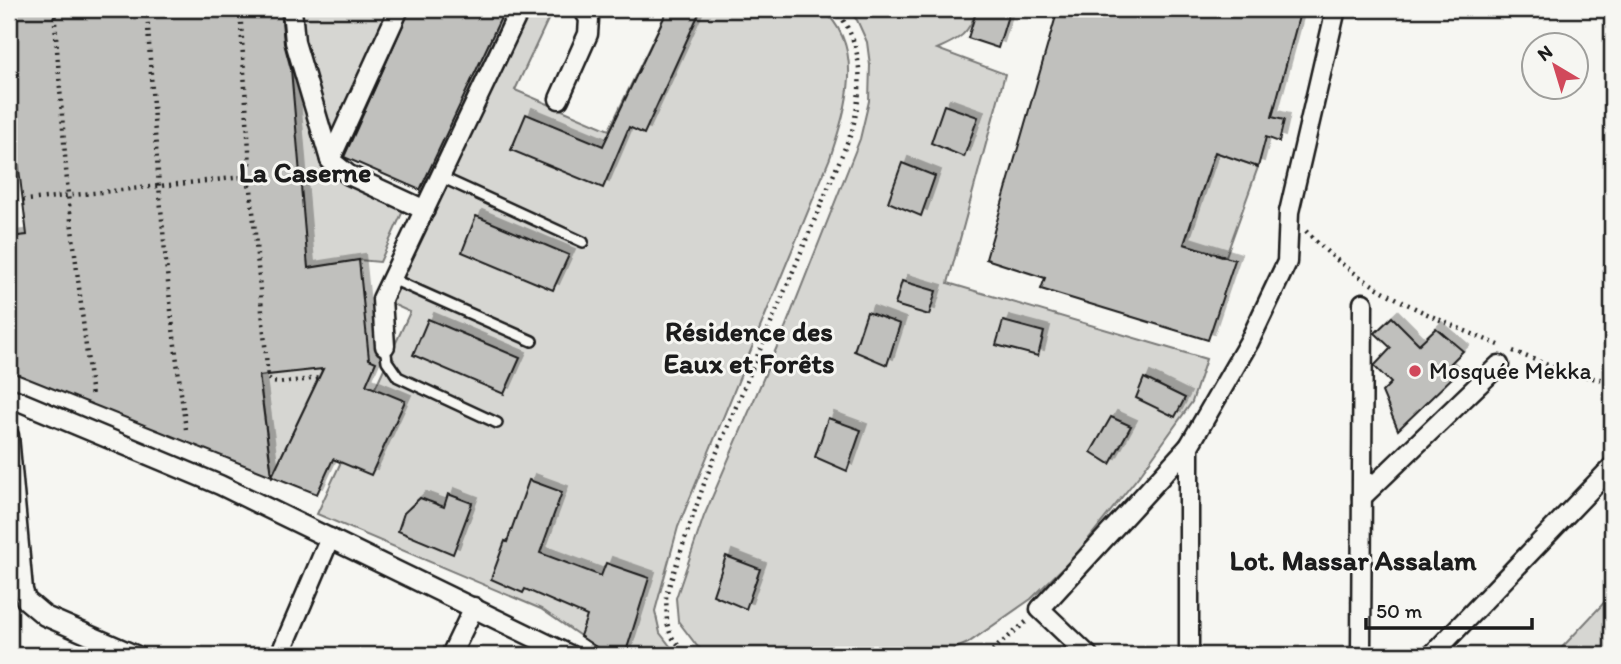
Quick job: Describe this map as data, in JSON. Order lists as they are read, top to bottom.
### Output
{
  "districts": ["La Caserne", "Résidence des Eaux et Forêts", "Lot. Massar Assalam"],
  "places": ["Mosquée Mekka"],
  "scale_bar": "50 m",
  "north": "top left"
}
